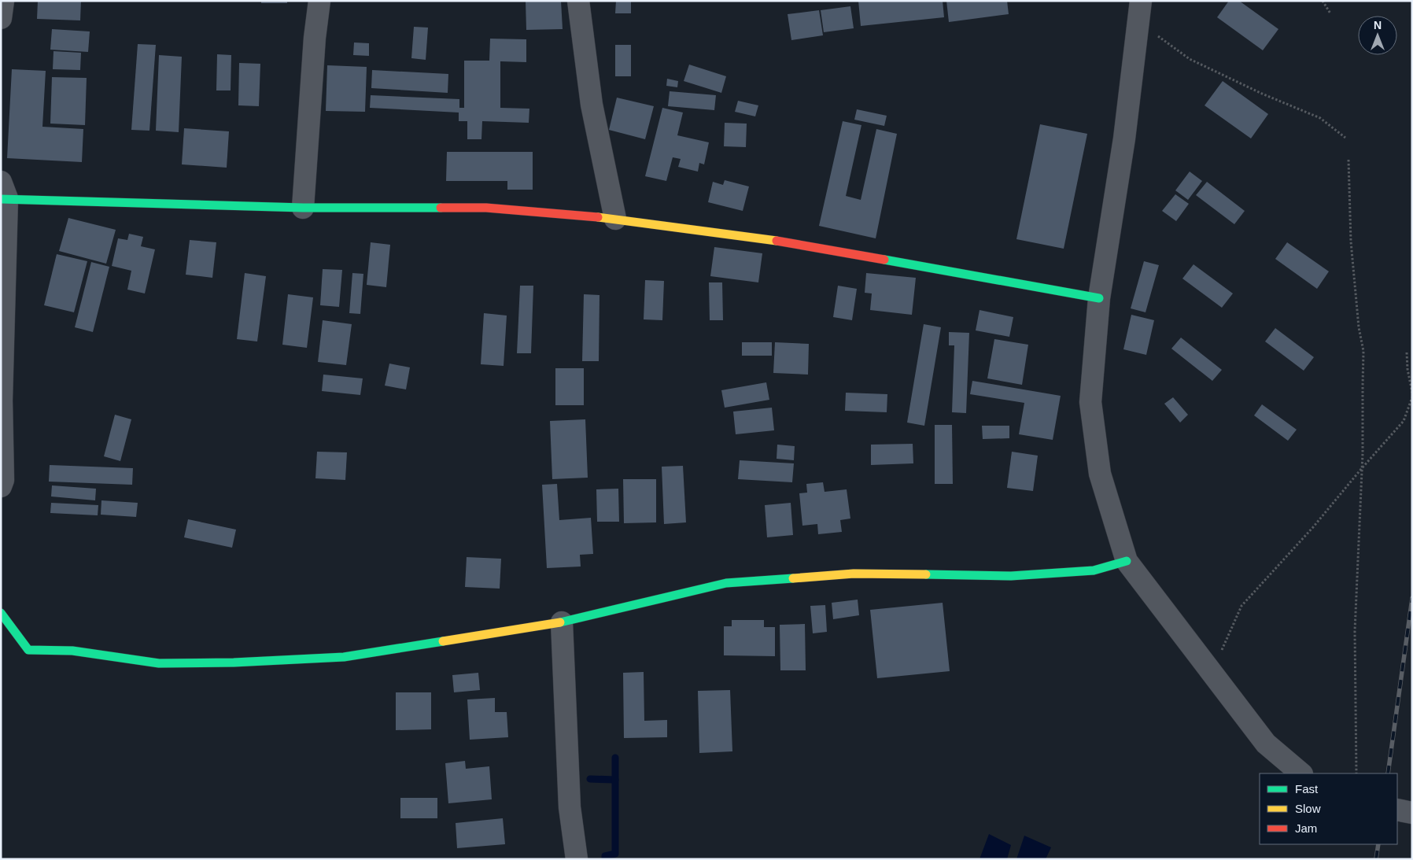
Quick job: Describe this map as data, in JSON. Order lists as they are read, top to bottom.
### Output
{
  "legend": ["Fast", "Slow", "Jam"],
  "north": "top"
}
